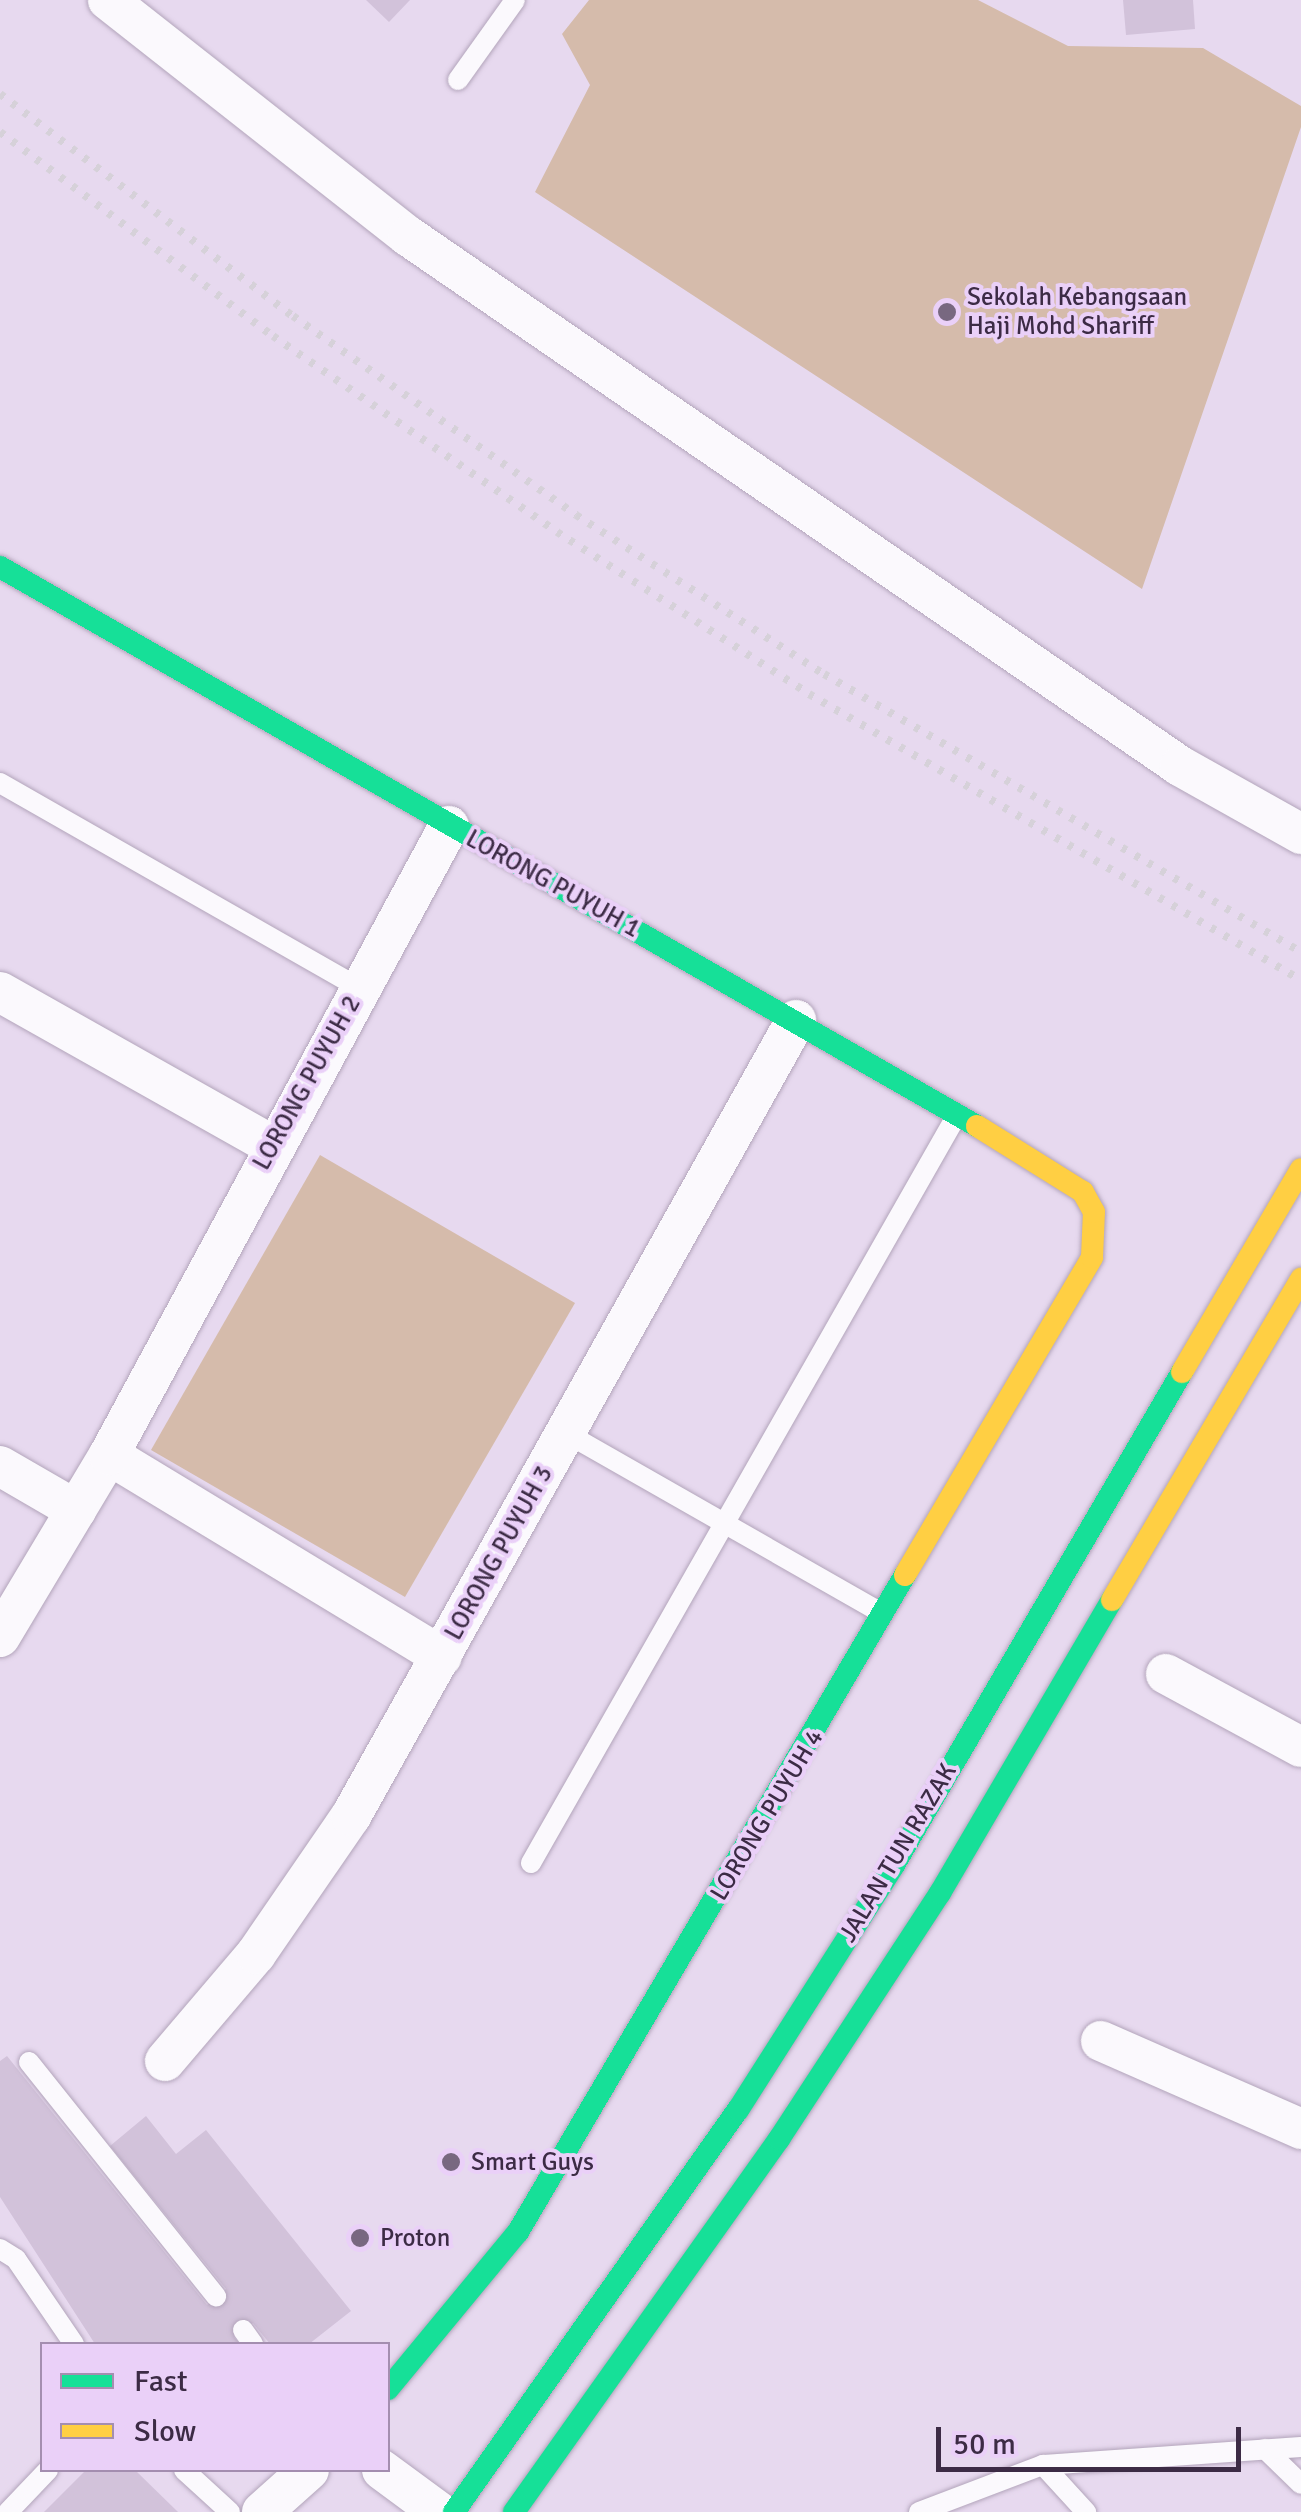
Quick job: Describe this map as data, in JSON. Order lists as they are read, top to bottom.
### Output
{
  "streets": {
    "main road": ["LORONG PUYUH 1", "LORONG PUYUH 4", "JALAN TUN RAZAK"],
    "street": ["LORONG PUYUH 2", "LORONG PUYUH 3"]
  },
  "crossings": [
    ["LORONG PUYUH 1", "LORONG PUYUH 2"],
    ["LORONG PUYUH 1", "LORONG PUYUH 3"],
    ["LORONG PUYUH 1", "LORONG PUYUH 4"]
  ],
  "places": ["Sekolah Kebangsaan Haji Mohd Shariff", "Smart Guys", "Proton"],
  "legend": ["Fast", "Slow"],
  "scale_bar": "50 m"
}
